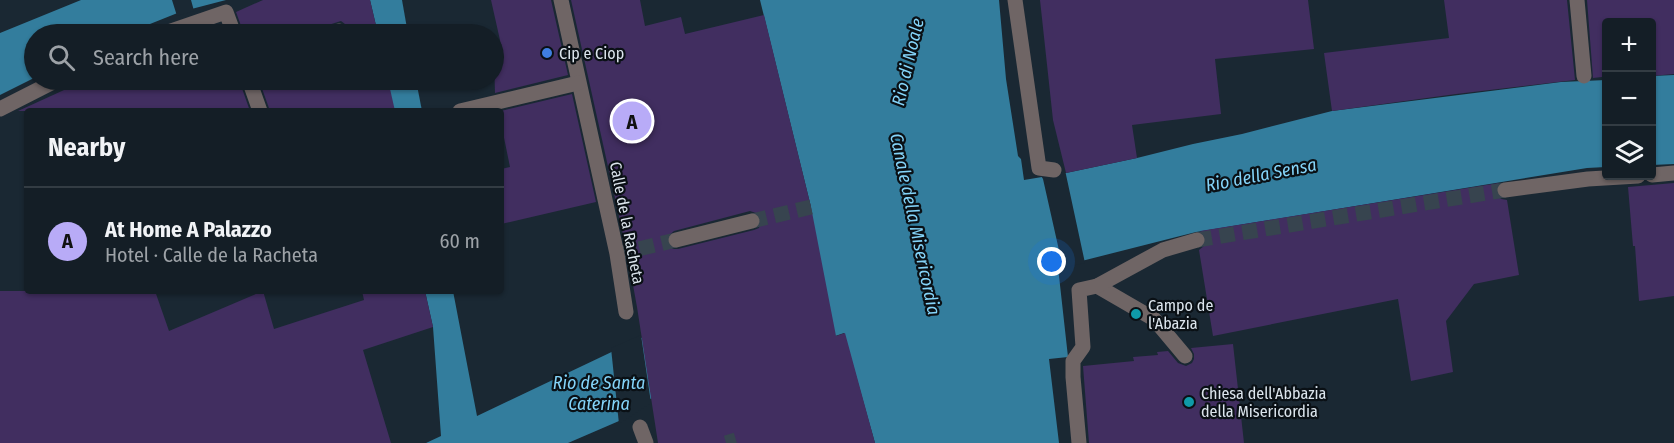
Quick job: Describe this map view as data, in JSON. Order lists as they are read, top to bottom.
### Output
{
  "streets": {
    "street": ["Calle de la Racheta"]
  },
  "water": [
    "Rio di Noale",
    "Rio della Sensa",
    "Canale della Misericordia",
    "Rio de Santa Caterina"
  ],
  "places": ["Cip e Ciop", "Campo de l'Abazia", "Chiesa dell'Abbazia della Misericordia"],
  "page": {
    "map_buttons": ["+", "−"],
    "search": "Search here",
    "pins": "A",
    "heading": "Nearby",
    "list": [
      {
        "mark": "A",
        "name": "At Home A Palazzo",
        "note": "Hotel · Calle de la Racheta",
        "value": "60 m"
      }
    ]
  }
}
